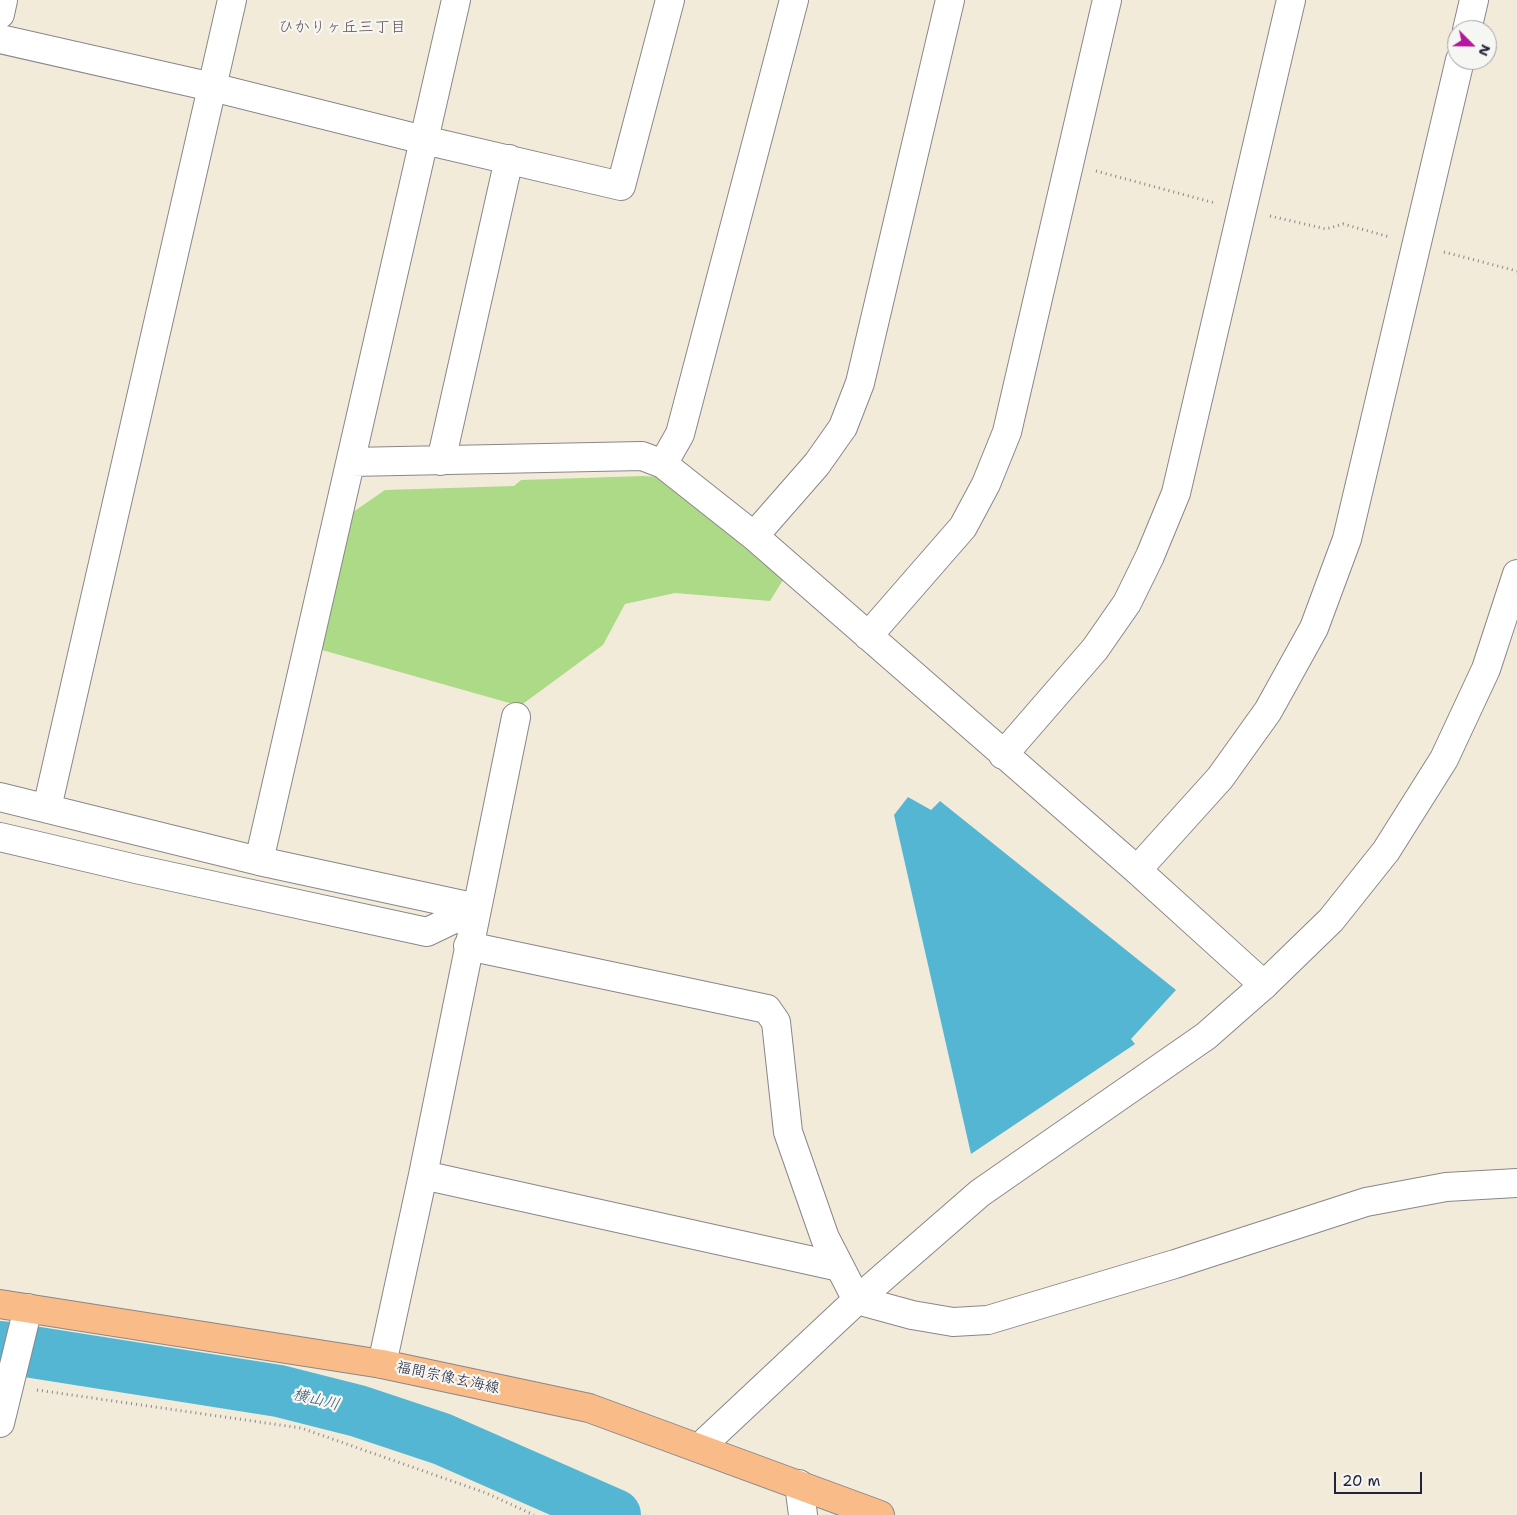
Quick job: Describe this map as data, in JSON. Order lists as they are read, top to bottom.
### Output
{
  "streets": {
    "main road": ["福間宗像玄海線"]
  },
  "districts": ["ひかりヶ丘三丁目"],
  "water": ["横山川"],
  "scale_bar": "20 m",
  "north": "bottom right"
}
